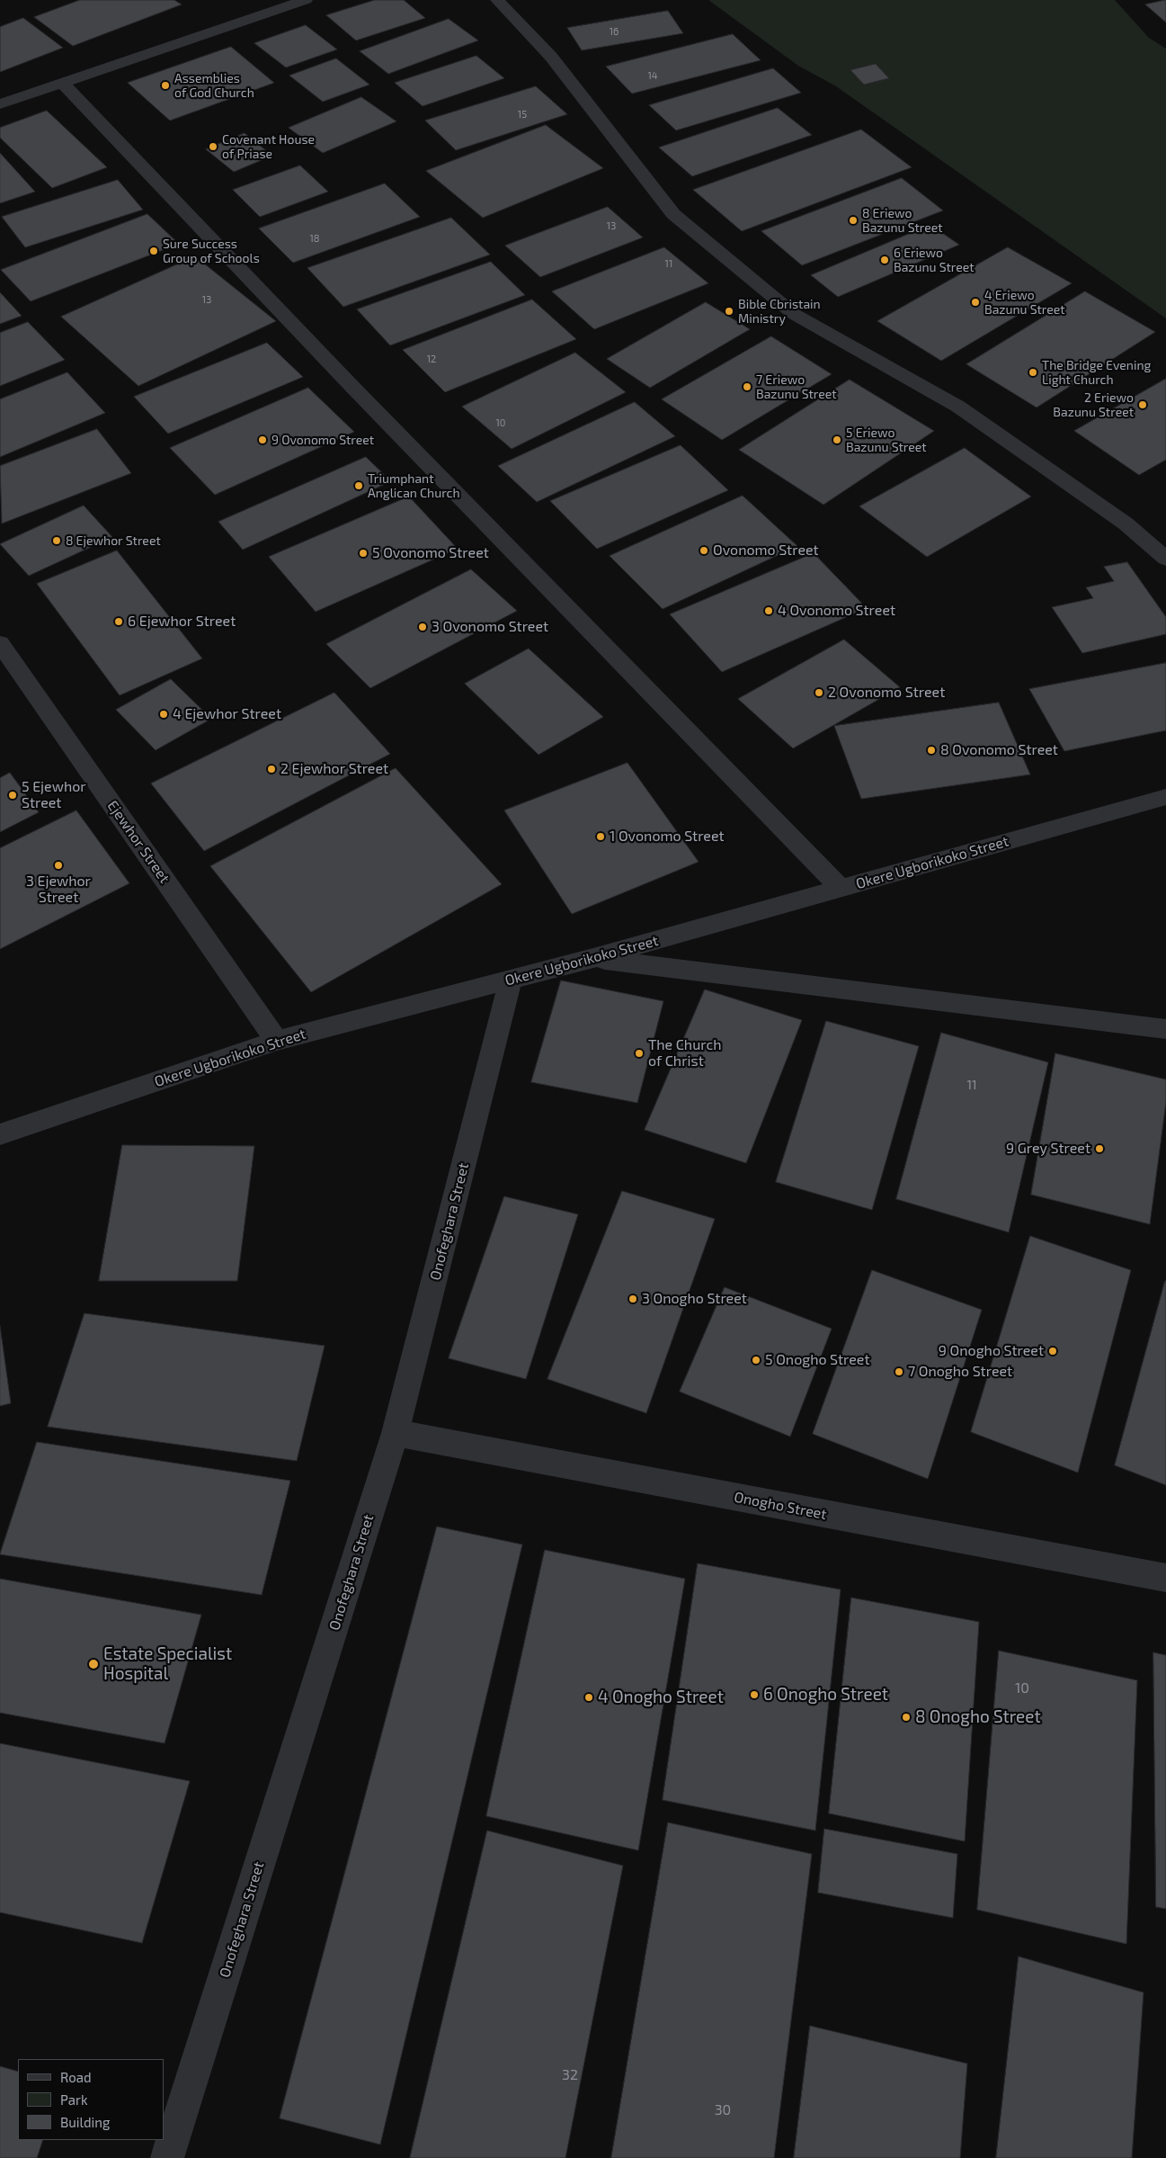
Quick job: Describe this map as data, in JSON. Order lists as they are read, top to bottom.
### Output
{
  "streets": {
    "street": [
      "Ejewhor Street",
      "Okere Ugborikoko Street",
      "Onofeghara Street",
      "Onogho Street"
    ]
  },
  "crossings": [
    ["Ejewhor Street", "Okere Ugborikoko Street"],
    ["Okere Ugborikoko Street", "Onofeghara Street"],
    ["Onofeghara Street", "Onogho Street"]
  ],
  "places": [
    "Assemblies of God Church",
    "Covenant House of Priase",
    "8 Eriewo Bazunu Street",
    "Sure Success Group of Schools",
    "6 Eriewo Bazunu Street",
    "4 Eriewo Bazunu Street",
    "Bible Cbristain Ministry",
    "The Bridge Evening Light Church",
    "7 Eriewo Bazunu Street",
    "2 Eriewo Bazunu Street",
    "9 Ovonomo Street",
    "5 Eriewo Bazunu Street",
    "Triumphant Anglican Church",
    "8 Ejewhor Street",
    "Ovonomo Street",
    "5 Ovonomo Street",
    "4 Ovonomo Street",
    "6 Ejewhor Street",
    "3 Ovonomo Street",
    "2 Ovonomo Street",
    "4 Ejewhor Street",
    "8 Ovonomo Street",
    "2 Ejewhor Street",
    "5 Ejewhor Street",
    "1 Ovonomo Street",
    "3 Ejewhor Street",
    "The Church of Christ",
    "9 Grey Street",
    "3 Onogho Street",
    "9 Onogho Street",
    "5 Onogho Street",
    "7 Onogho Street",
    "Estate Specialist Hospital",
    "6 Onogho Street",
    "4 Onogho Street",
    "8 Onogho Street"
  ],
  "house_numbers": [
    "16",
    "14",
    "15",
    "13",
    "18",
    "11",
    "13",
    "12",
    "10",
    "11",
    "10",
    "32",
    "30"
  ],
  "legend": ["Road", "Park", "Building"]
}
